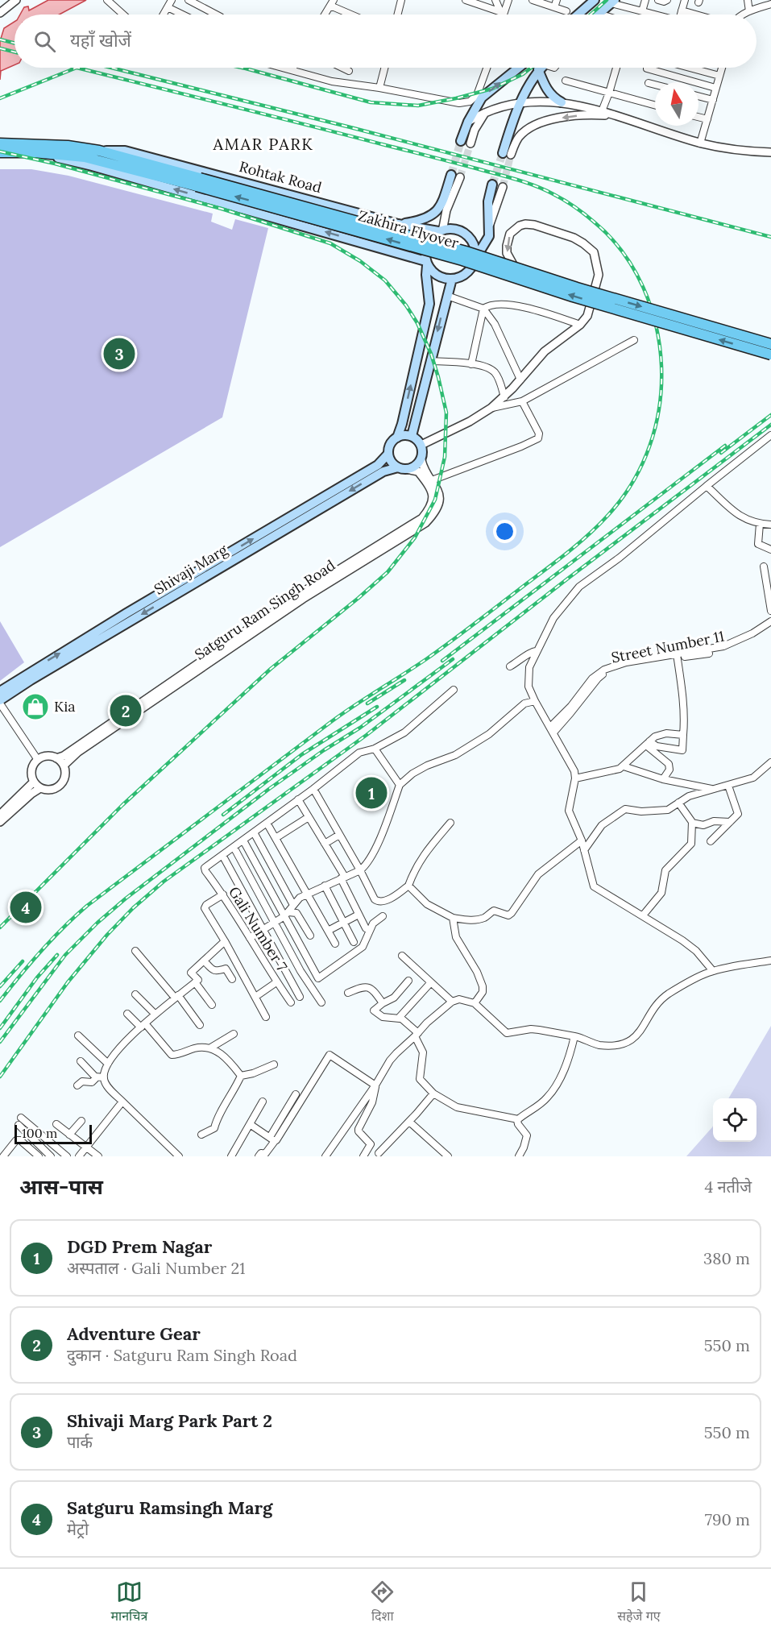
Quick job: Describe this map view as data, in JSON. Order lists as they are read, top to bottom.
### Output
{
  "streets": {
    "main road": ["Rohtak Road", "Zakhira Flyover", "Shivaji Marg"],
    "street": ["Satguru Ram Singh Road", "Street Number 11", "Gali Number 7"]
  },
  "crossings": [
    ["Rohtak Road", "Zakhira Flyover"],
    ["Shivaji Marg", "Satguru Ram Singh Road"]
  ],
  "districts": ["AMAR PARK"],
  "places": {
    "shop": ["Kia"]
  },
  "scale_bar": "100 m",
  "north": "top",
  "page": {
    "search": "यहाँ खोजें",
    "pins": [
      "3",
      "2",
      "1",
      "4"
    ],
    "scale": "100 m",
    "heading": ["आस-पास", "4 नतीजे"],
    "list": [
      {
        "mark": "1",
        "name": "DGD Prem Nagar",
        "note": "अस्पताल · Gali Number 21",
        "value": "380 m"
      },
      {
        "mark": "2",
        "name": "Adventure Gear",
        "note": "दुकान · Satguru Ram Singh Road",
        "value": "550 m"
      },
      {
        "mark": "3",
        "name": "Shivaji Marg Park Part 2",
        "note": "पार्क",
        "value": "550 m"
      },
      {
        "mark": "4",
        "name": "Satguru Ramsingh Marg",
        "note": "मेट्रो",
        "value": "790 m"
      }
    ],
    "nav": ["मानचित्र", "दिशा", "सहेजे गए"]
  }
}
